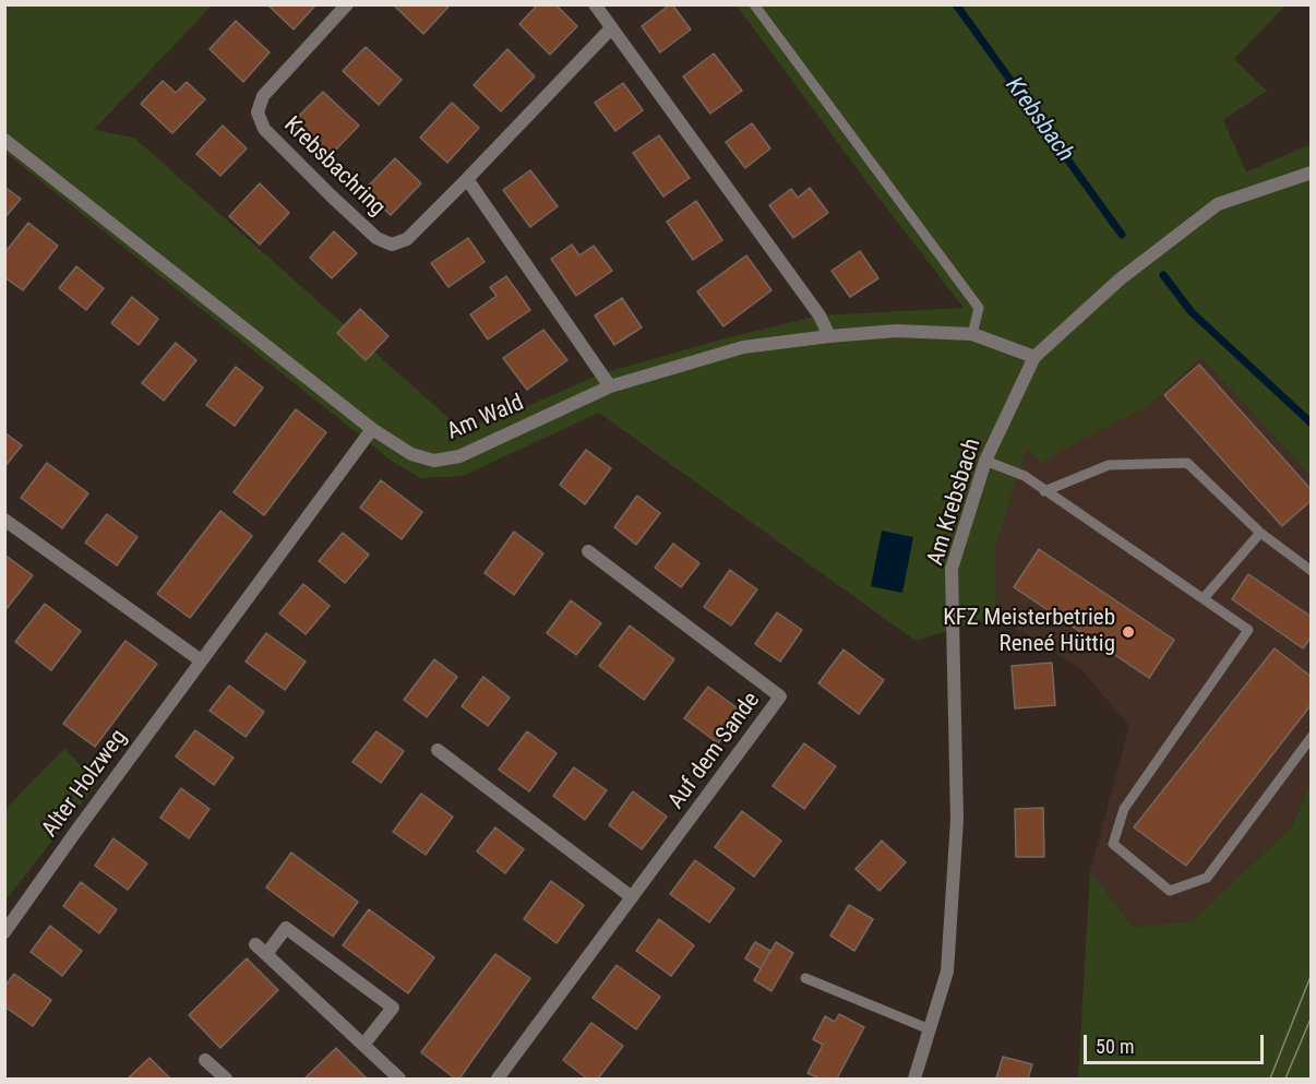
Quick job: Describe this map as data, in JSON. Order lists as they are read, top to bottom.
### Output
{
  "streets": {
    "street": [
      "Krebsbachring",
      "Am Wald",
      "Am Krebsbach",
      "Auf dem Sande",
      "Alter Holzweg"
    ]
  },
  "crossings": [
    ["Am Wald", "Am Krebsbach"],
    ["Am Wald", "Alter Holzweg"]
  ],
  "water": ["Krebsbach"],
  "places": ["KFZ Meisterbetrieb Reneé Hüttig"],
  "scale_bar": "50 m"
}
